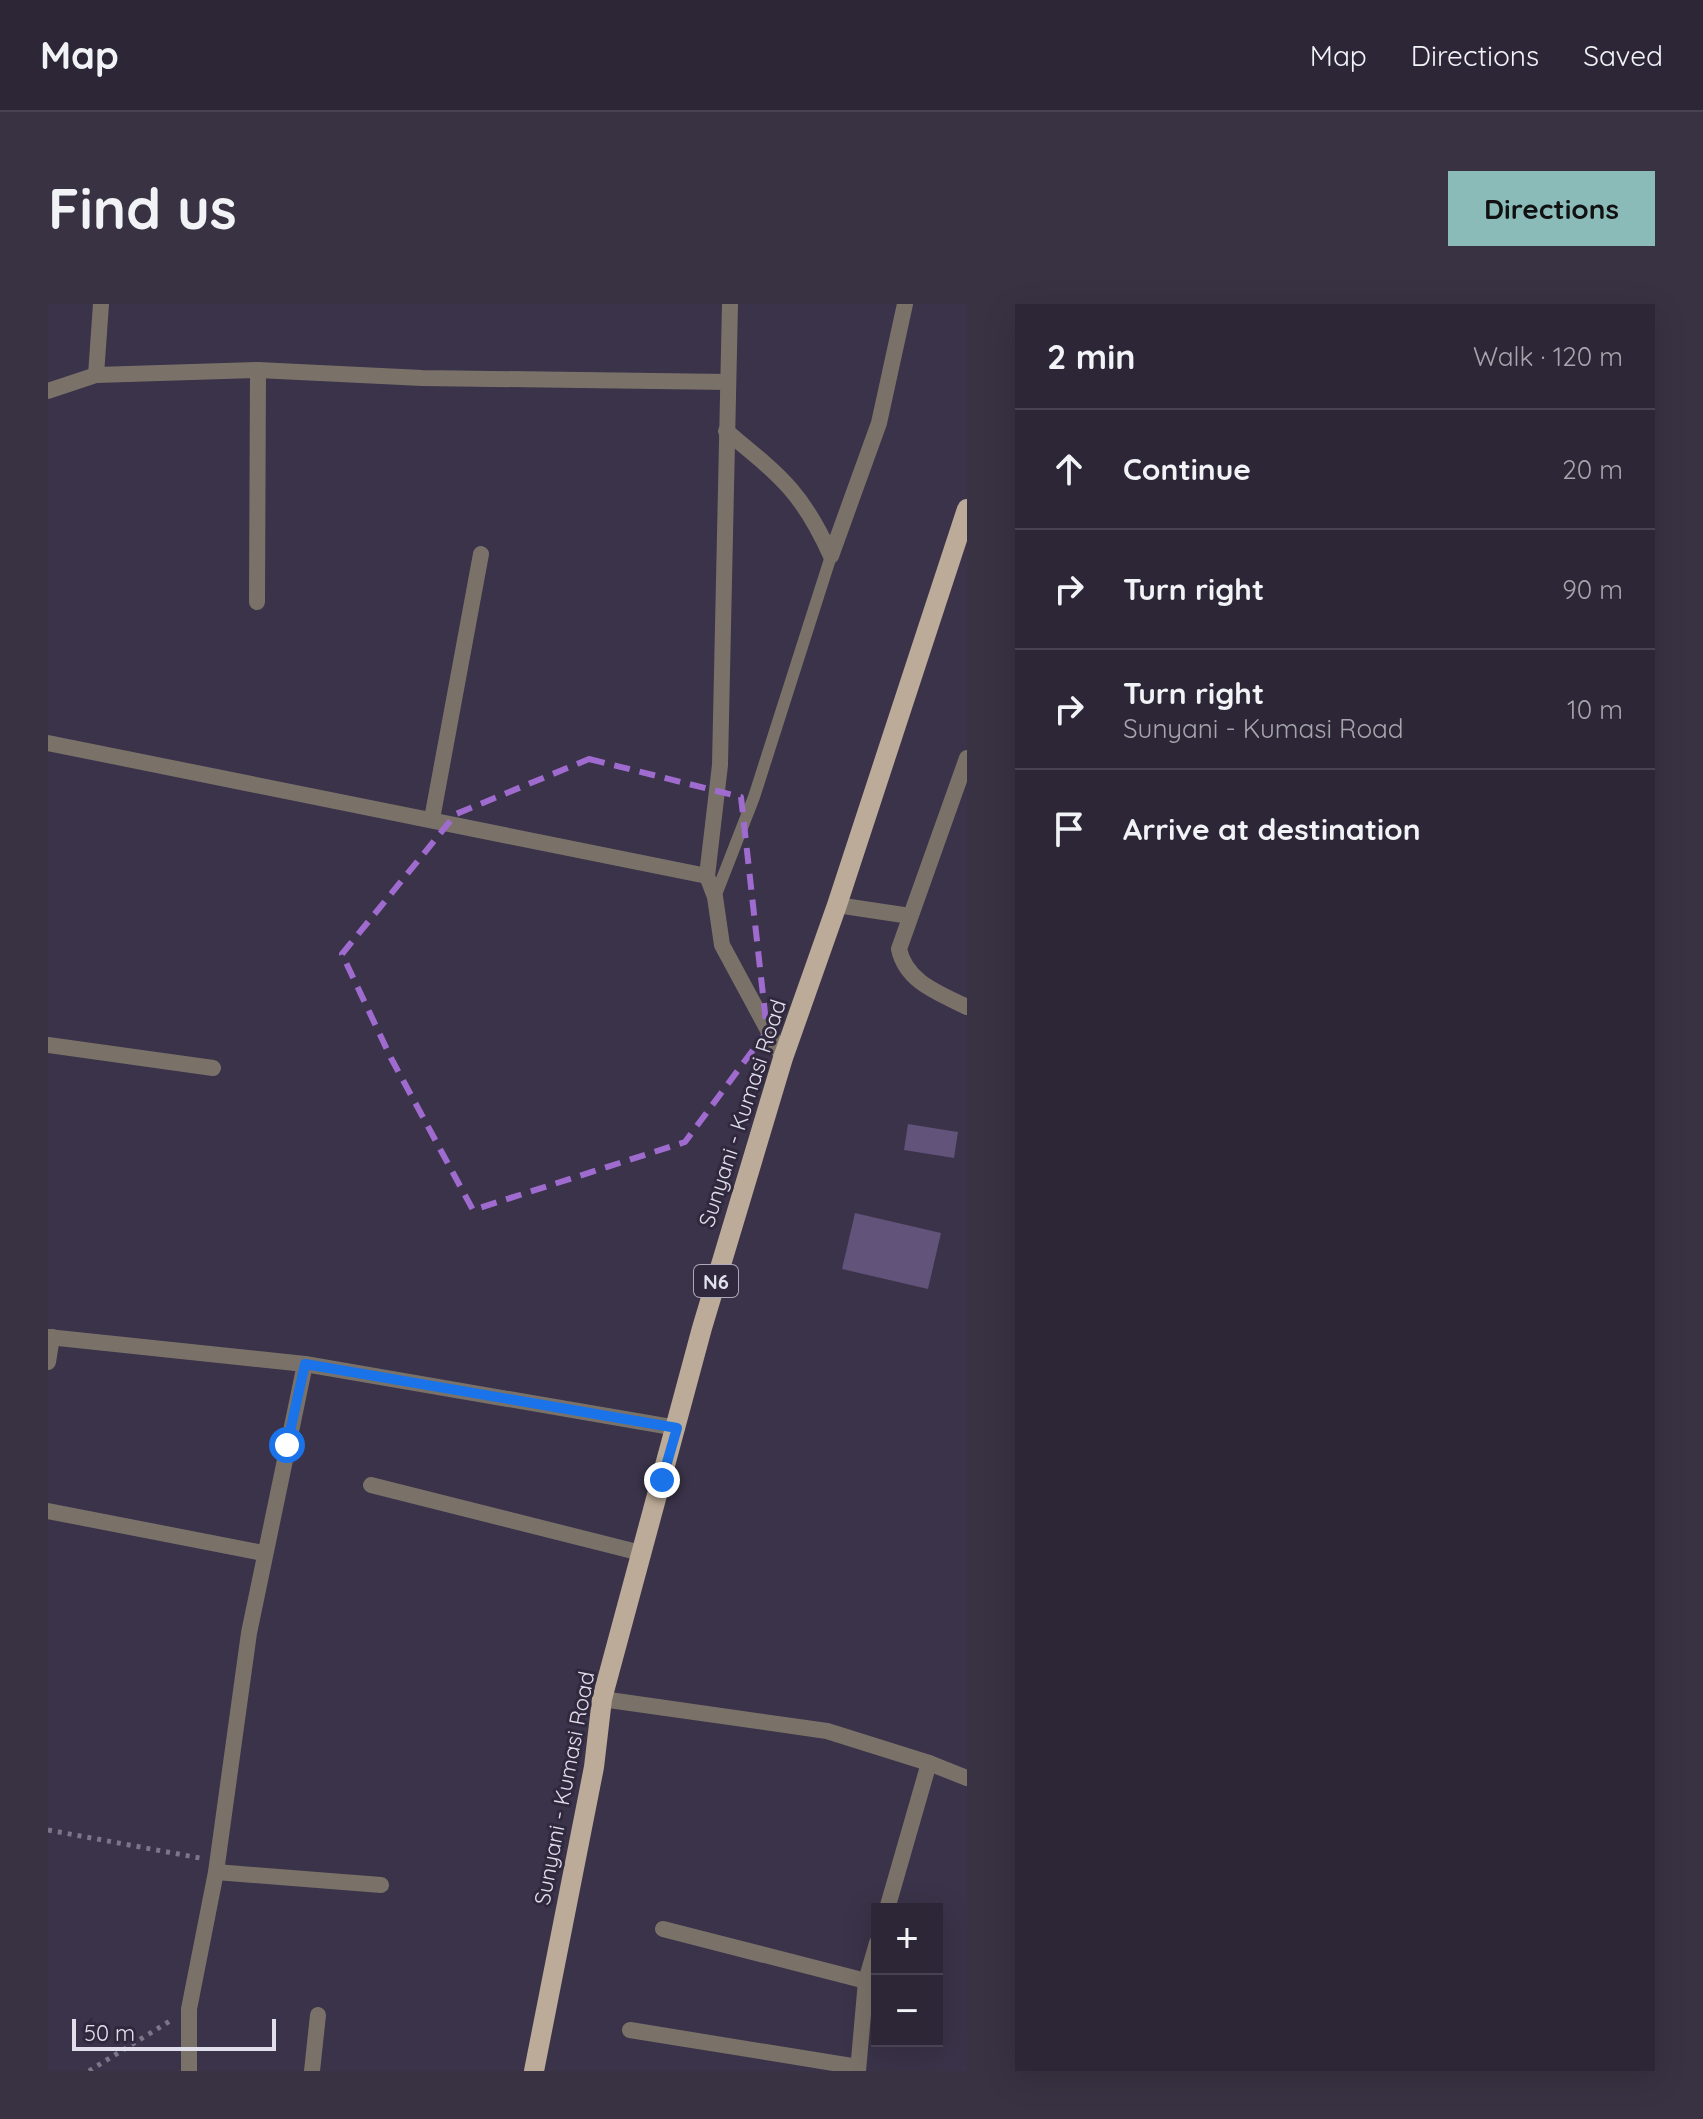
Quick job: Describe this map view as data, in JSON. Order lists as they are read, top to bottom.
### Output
{
  "streets": {
    "main road": ["Sunyani - Kumasi Road", "N6"]
  },
  "scale_bar": "50 m",
  "page": {
    "header": "Map",
    "nav": ["Map", "Directions", "Saved"],
    "buttons": "Directions",
    "title": "Find us",
    "heading": ["2 min", "Walk · 120 m"],
    "list": [
      ["Continue", "20 m"],
      ["Turn right", "90 m"],
      ["Turn right", "Sunyani - Kumasi Road", "10 m"],
      "Arrive at destination"
    ],
    "map_buttons": ["+", "−"],
    "scale": "50 m"
  }
}
